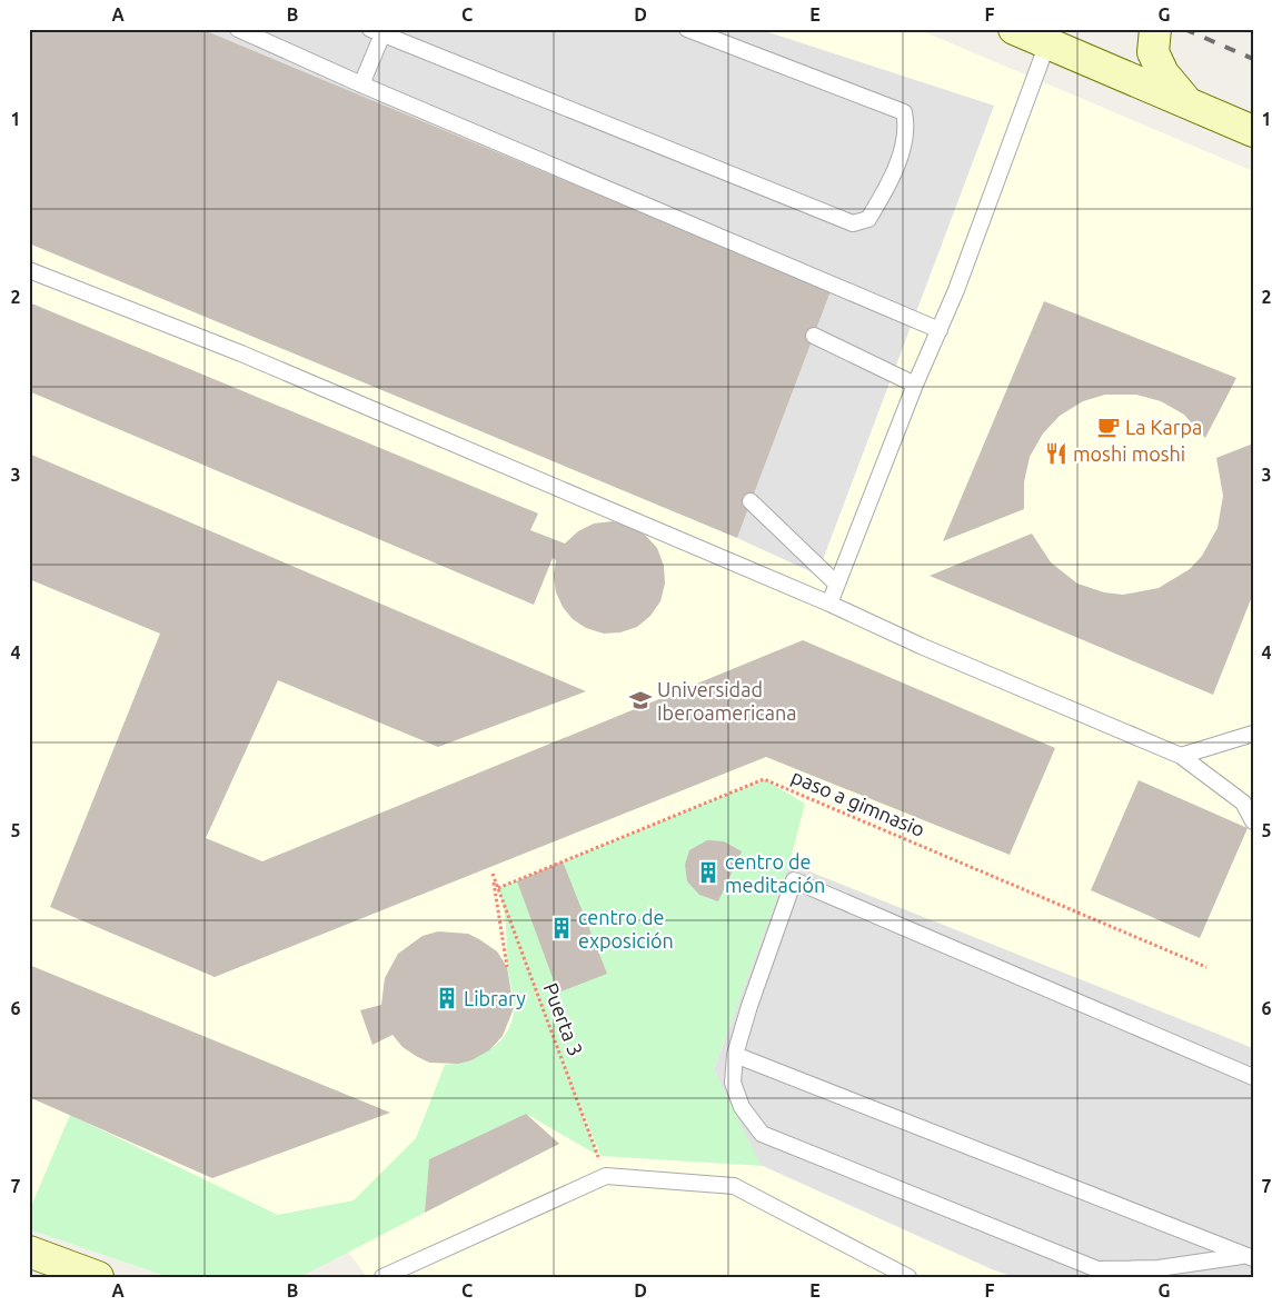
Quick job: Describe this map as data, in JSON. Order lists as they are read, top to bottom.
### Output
{
  "streets": {
    "path": ["paso a gimnasio", "Puerta 3"]
  },
  "crossings": [
    ["paso a gimnasio", "Puerta 3"]
  ],
  "places": {
    "cafe": ["La Karpa"],
    "restaurant": ["moshi moshi"],
    "school or university": ["Universidad Iberoamericana"],
    "building": ["centro de meditación", "centro de exposición", "Library"]
  },
  "grid": {
    "columns": [
      "A",
      "B",
      "C",
      "D",
      "E",
      "F",
      "G"
    ],
    "rows": [
      "1",
      "2",
      "3",
      "4",
      "5",
      "6",
      "7"
    ]
  }
}
